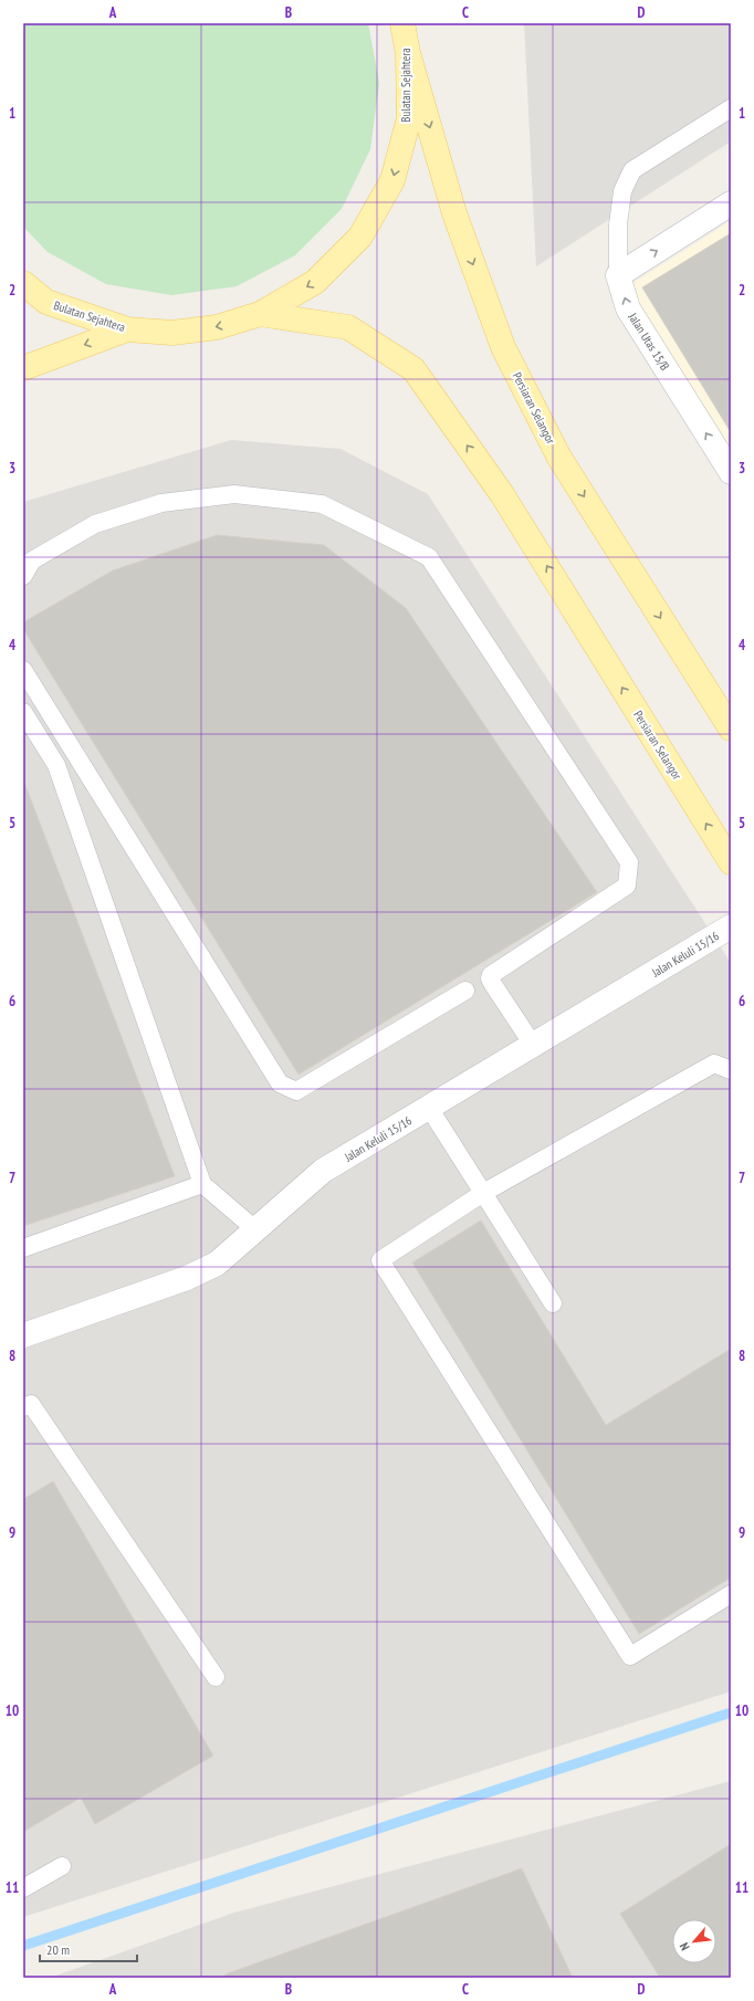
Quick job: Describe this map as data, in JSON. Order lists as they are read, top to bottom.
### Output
{
  "streets": {
    "main road": ["Bulatan Sejahtera", "Persiaran Selangor"],
    "street": ["Jalan Utas 15/B", "Jalan Keluli 15/16"]
  },
  "crossings": [
    ["Bulatan Sejahtera", "Persiaran Selangor"]
  ],
  "one_way": ["Bulatan Sejahtera", "Jalan Utas 15/B"],
  "scale_bar": "20 m",
  "north": "bottom left",
  "grid": {
    "columns": [
      "A",
      "B",
      "C",
      "D"
    ],
    "rows": [
      "1",
      "2",
      "3",
      "4",
      "5",
      "6",
      "7",
      "8",
      "9",
      "10",
      "11"
    ]
  }
}
